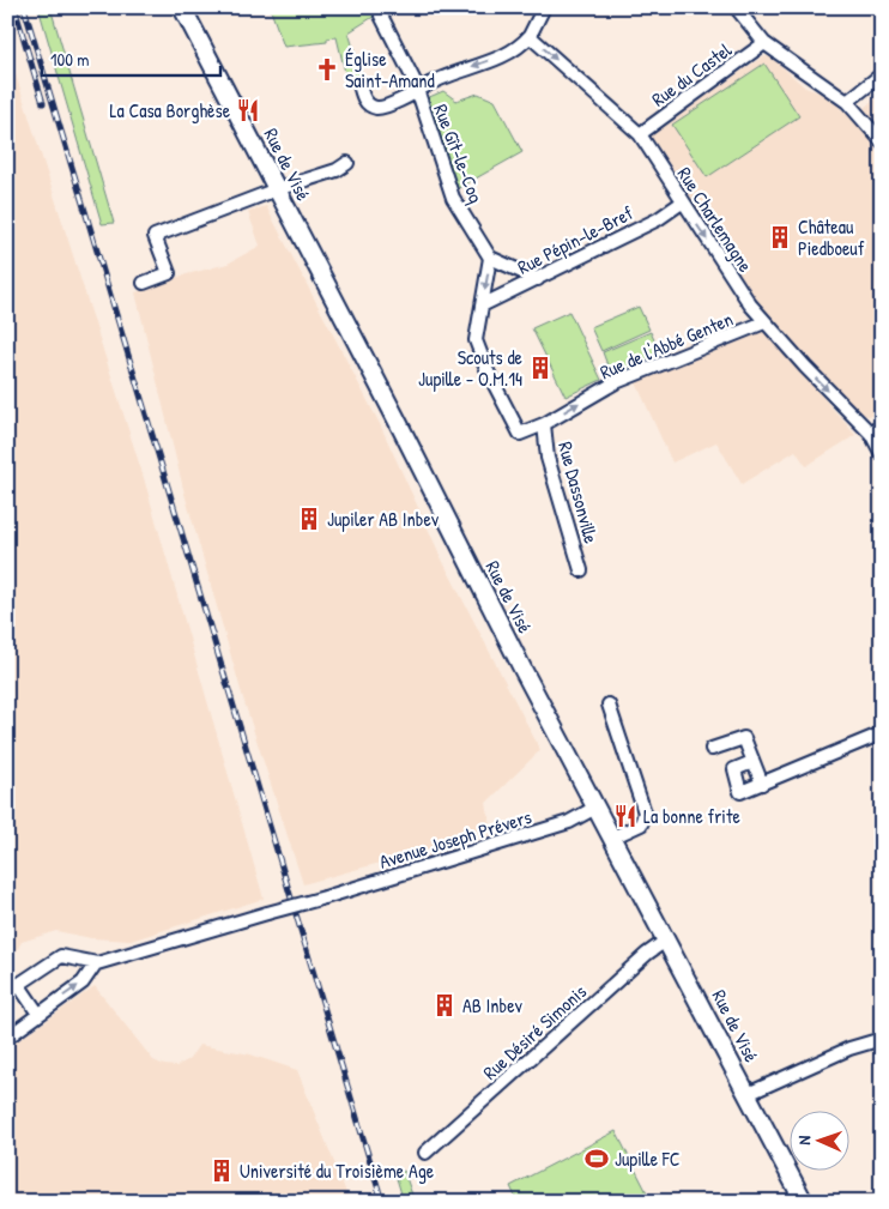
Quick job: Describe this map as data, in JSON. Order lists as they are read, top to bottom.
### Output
{
  "streets": {
    "main road": ["Rue de Visé"],
    "street": [
      "Rue du Castel",
      "Rue Gît-le-Coq",
      "Rue Charlemagne",
      "Rue Pépin-le-Bref",
      "Rue de l'Abbé Genten",
      "Rue Dassonville",
      "Avenue Joseph Prévers",
      "Rue Désiré Simonis"
    ]
  },
  "crossings": [
    ["Rue du Castel", "Rue Charlemagne"],
    ["Rue de Visé", "Avenue Joseph Prévers"],
    ["Rue de Visé", "Rue Désiré Simonis"],
    ["Rue Charlemagne", "Rue Pépin-le-Bref"],
    ["Rue Charlemagne", "Rue de l'Abbé Genten"],
    ["Rue Pépin-le-Bref", "Rue de l'Abbé Genten"],
    ["Rue de l'Abbé Genten", "Rue Dassonville"]
  ],
  "one_way": ["Rue Charlemagne", "Rue de l'Abbé Genten"],
  "places": {
    "church": ["Église Saint-Amand"],
    "restaurant": ["La Casa Borghèse", "La bonne frite"],
    "building": [
      "Château Piedboeuf",
      "Scouts de Jupille - O.M.14",
      "Jupiler AB Inbev",
      "AB Inbev",
      "Université du Troisième Age"
    ],
    "sports": ["Jupille FC"]
  },
  "scale_bar": "100 m",
  "north": "left"
}
